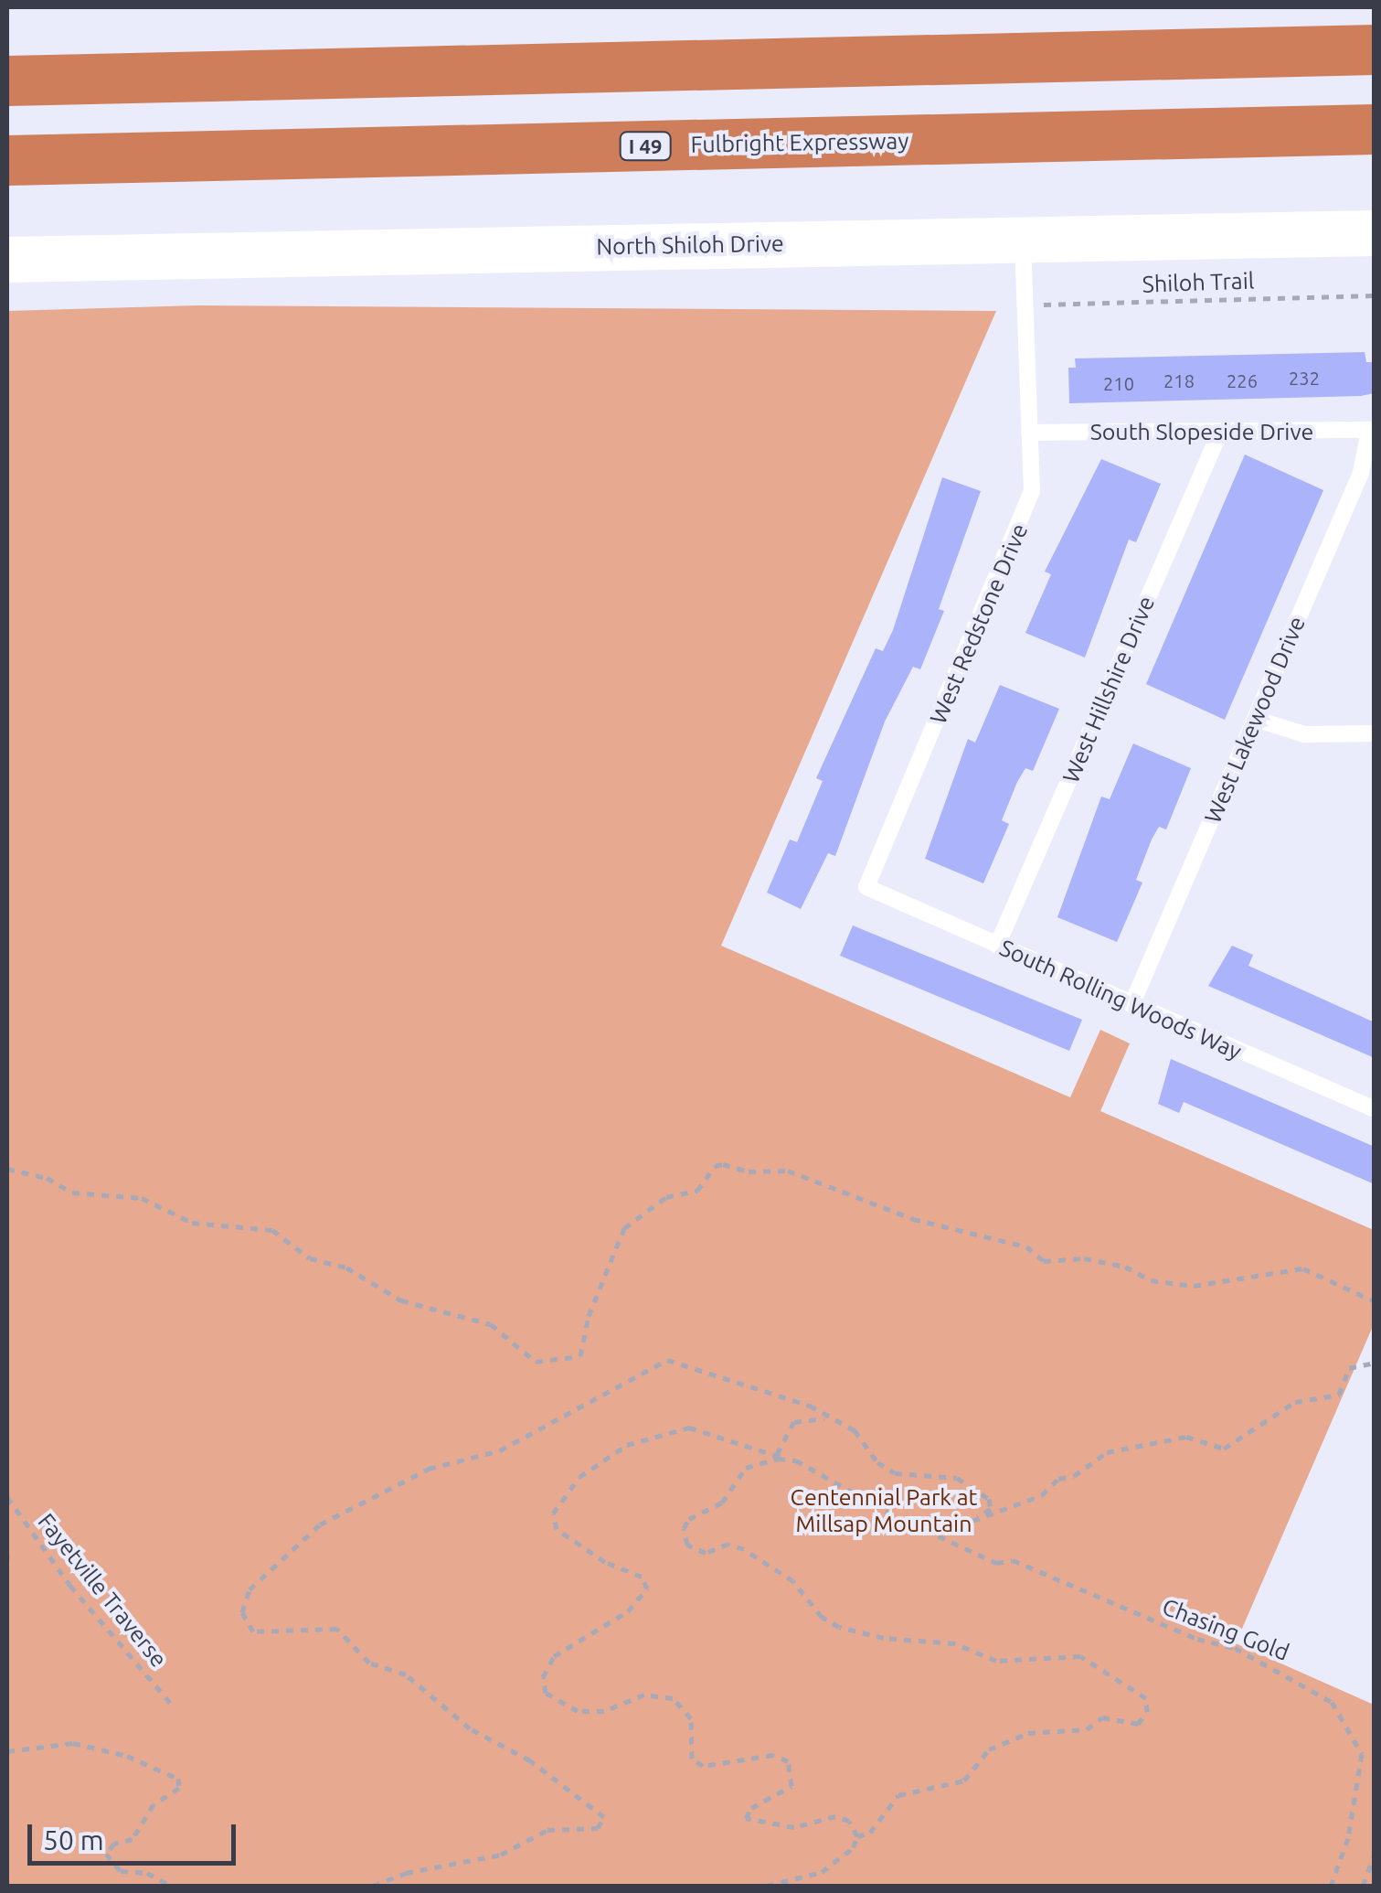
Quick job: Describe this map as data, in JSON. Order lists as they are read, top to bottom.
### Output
{
  "streets": {
    "highway": ["Fulbright Expressway", "I 49"],
    "main road": ["North Shiloh Drive"],
    "lane": [
      "South Slopeside Drive",
      "West Redstone Drive",
      "West Hillshire Drive",
      "West Lakewood Drive",
      "South Rolling Woods Way"
    ],
    "path": ["Shiloh Trail", "Fayetville Traverse", "Chasing Gold"]
  },
  "crossings": [
    ["North Shiloh Drive", "West Redstone Drive"],
    ["Shiloh Trail", "West Redstone Drive"],
    ["South Slopeside Drive", "West Redstone Drive"],
    ["South Slopeside Drive", "West Hillshire Drive"],
    ["South Slopeside Drive", "West Lakewood Drive"],
    ["West Redstone Drive", "South Rolling Woods Way"],
    ["West Hillshire Drive", "South Rolling Woods Way"],
    ["West Lakewood Drive", "South Rolling Woods Way"]
  ],
  "parks": ["Centennial Park at Millsap Mountain"],
  "house_numbers": [
    "232",
    "218",
    "226",
    "210"
  ],
  "scale_bar": "50 m"
}
